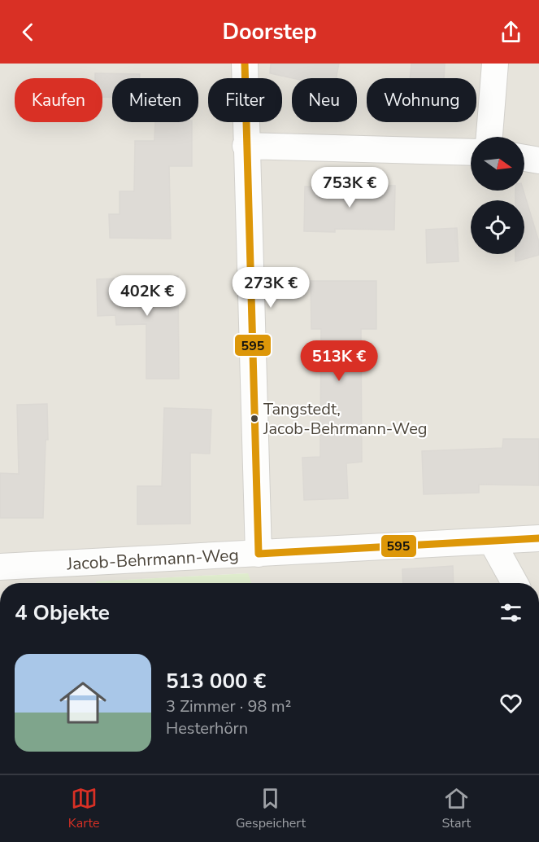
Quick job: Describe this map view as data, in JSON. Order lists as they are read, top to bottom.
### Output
{
  "streets": {
    "street": ["Jacob-Behrmann-Weg"]
  },
  "places": ["Tangstedt, Jacob-Behrmann-Weg"],
  "lines": ["transit line 595"],
  "north": "right",
  "page": {
    "header": "Doorstep",
    "chip": [
      "Kaufen",
      "Mieten",
      "Filter",
      "Neu",
      "Wohnung"
    ],
    "price": [
      "753K €",
      "273K €",
      "402K €",
      "513K €"
    ],
    "heading": "4 Objekte",
    "list": [
      {
        "name": "513 000 €",
        "note": "3 Zimmer · 98 m² · Hesterhörn"
      }
    ],
    "tabs": ["Karte", "Gespeichert", "Start"]
  }
}
